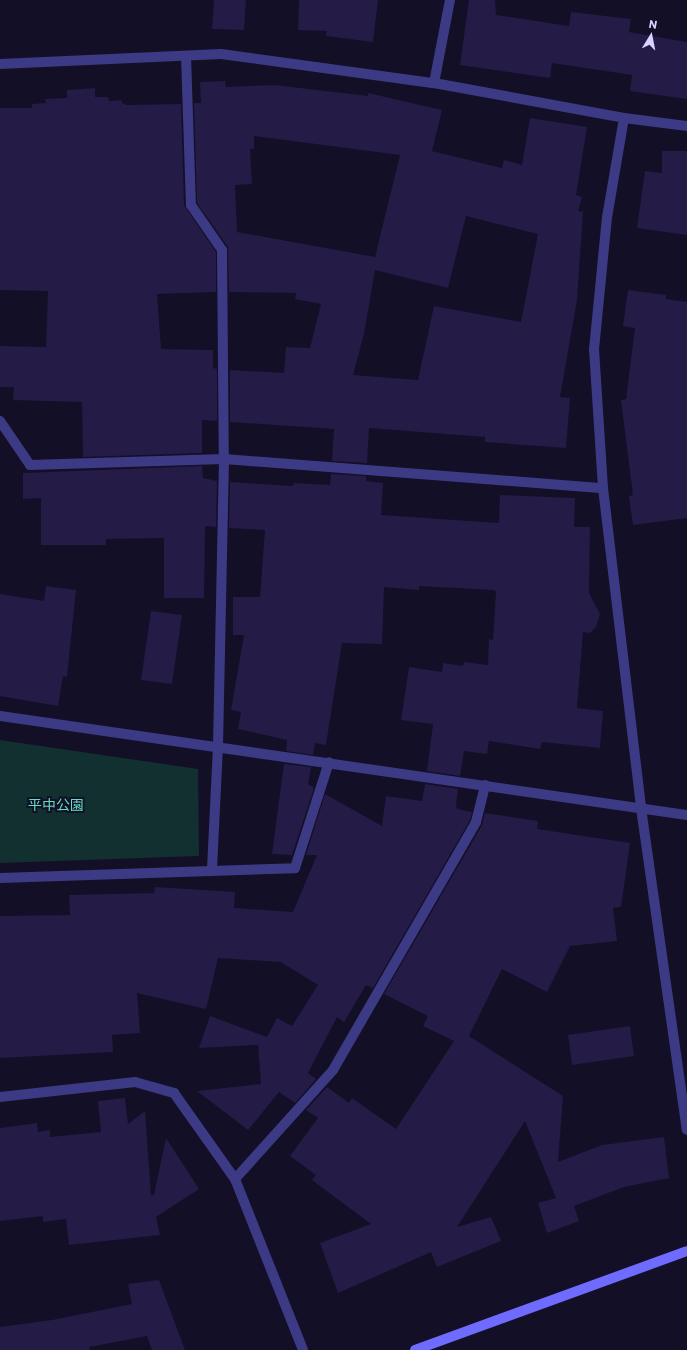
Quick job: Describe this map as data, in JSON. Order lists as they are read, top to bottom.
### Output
{
  "parks": ["平中公園"],
  "north": "top"
}
